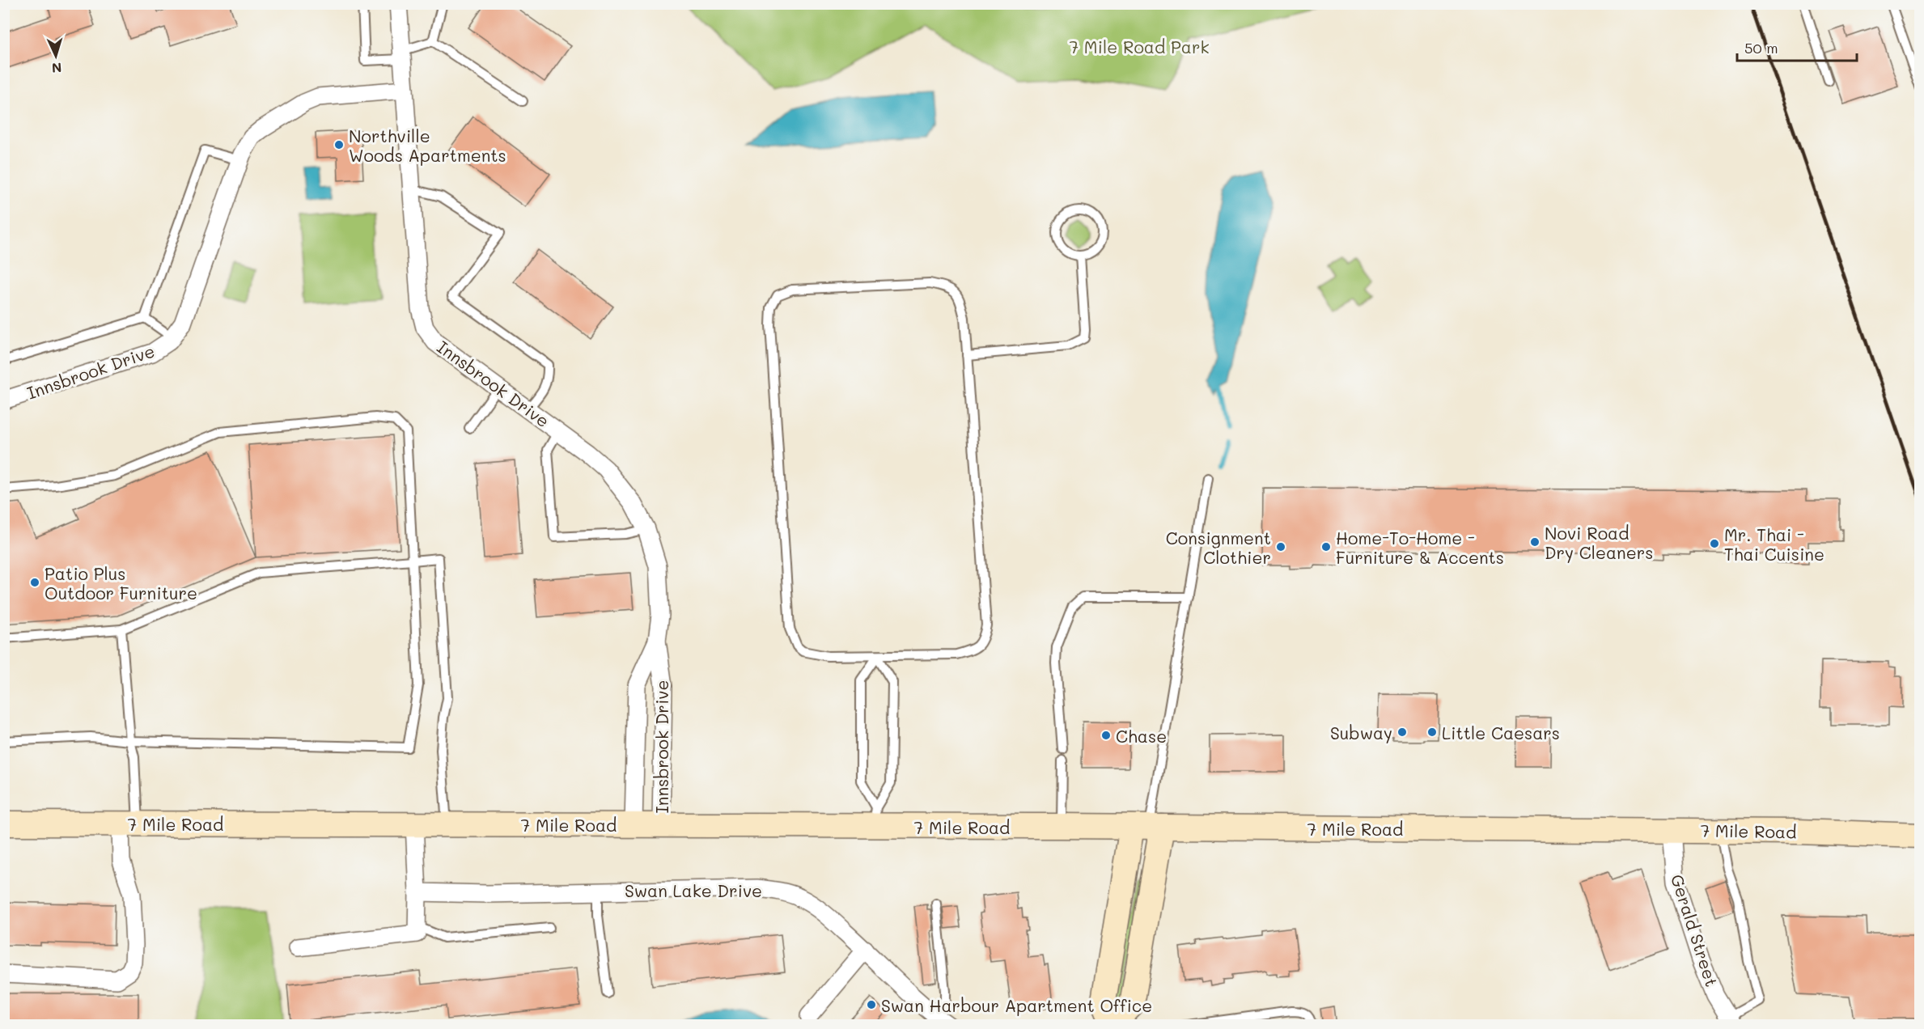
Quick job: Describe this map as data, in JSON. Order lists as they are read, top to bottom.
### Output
{
  "streets": {
    "street": [
      "Innsbrook Drive",
      "7 Mile Road",
      "Swan Lake Drive",
      "Gerald Street"
    ]
  },
  "crossings": [
    ["Innsbrook Drive", "7 Mile Road"],
    ["7 Mile Road", "Gerald Street"]
  ],
  "parks": ["7 Mile Road Park"],
  "places": [
    "Northville Woods Apartments",
    "Novi Road Dry Cleaners",
    "Mr. Thai - Thai Cuisine",
    "Consignment Clothier",
    "Home-To-Home - Furniture & Accents",
    "Patio Plus Outdoor Furniture",
    "Subway",
    "Little Caesars",
    "Chase",
    "Swan Harbour Apartment Office"
  ],
  "scale_bar": "50 m",
  "north": "bottom"
}
